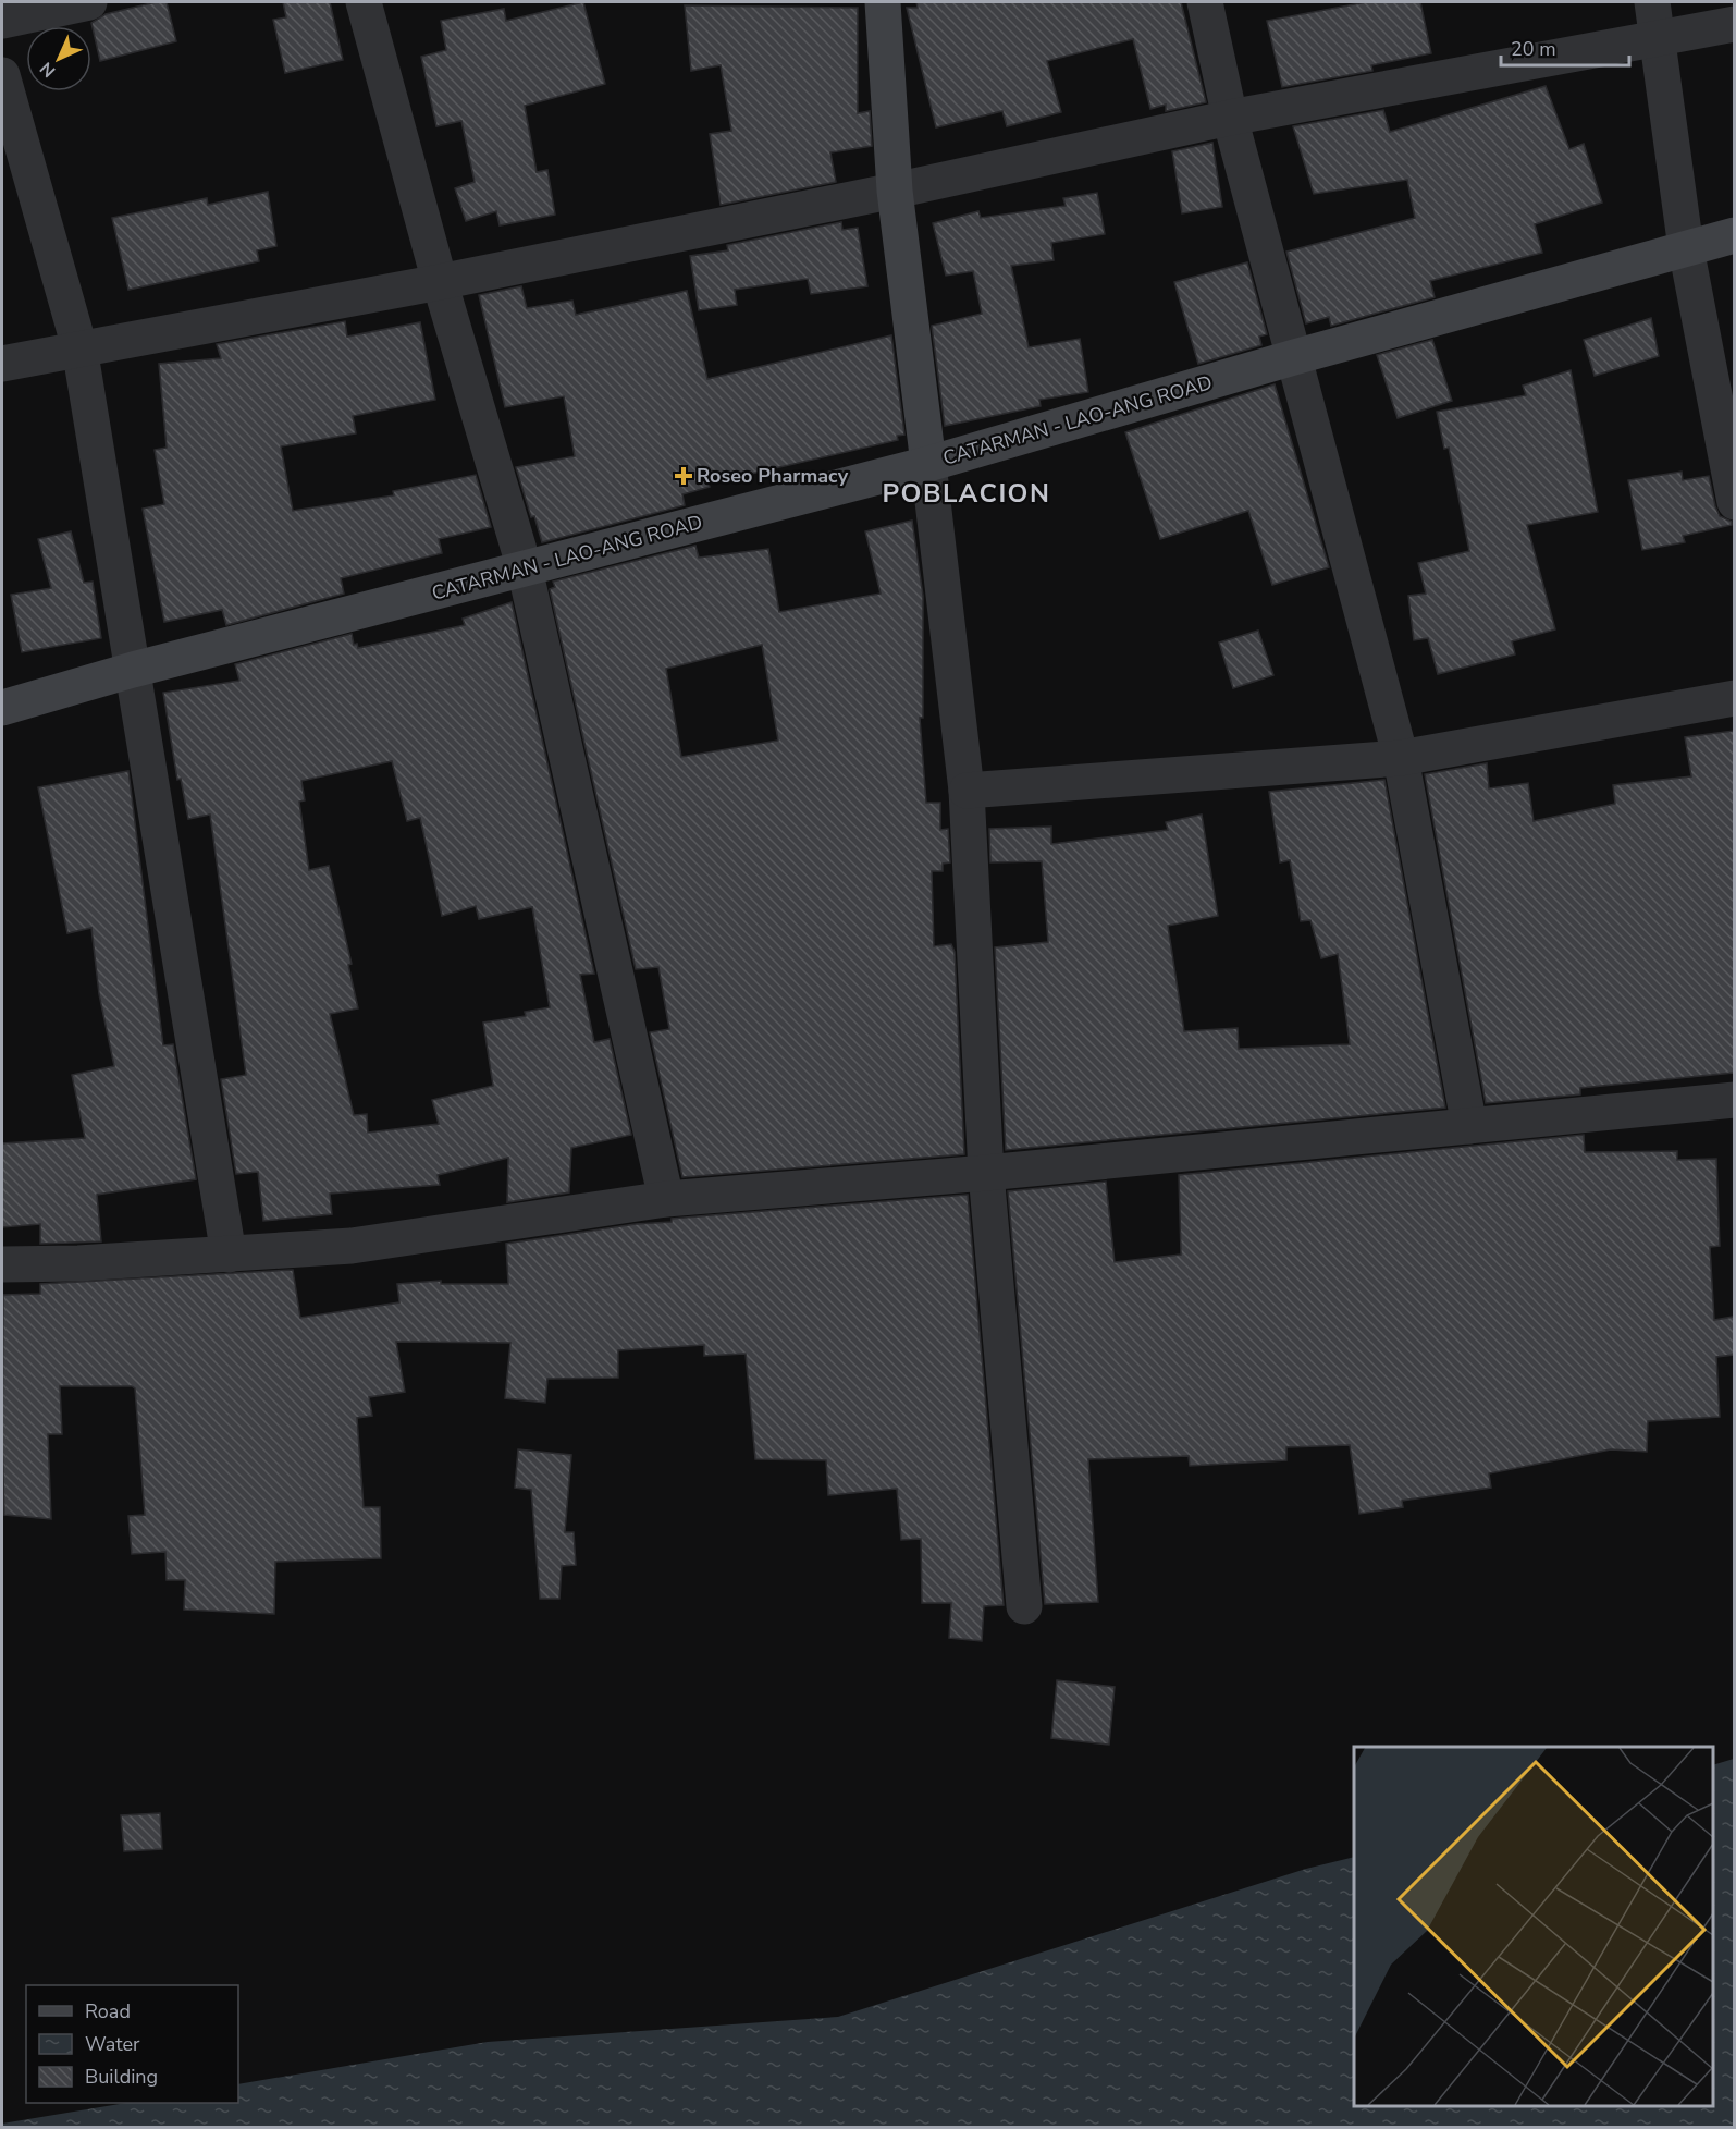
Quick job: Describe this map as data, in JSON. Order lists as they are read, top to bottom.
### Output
{
  "streets": {
    "main road": ["CATARMAN - LAO-ANG ROAD"]
  },
  "districts": ["POBLACION"],
  "places": {
    "health": ["Roseo Pharmacy"]
  },
  "legend": ["Road", "Water", "Building"],
  "scale_bar": "20 m",
  "north": "bottom left"
}
